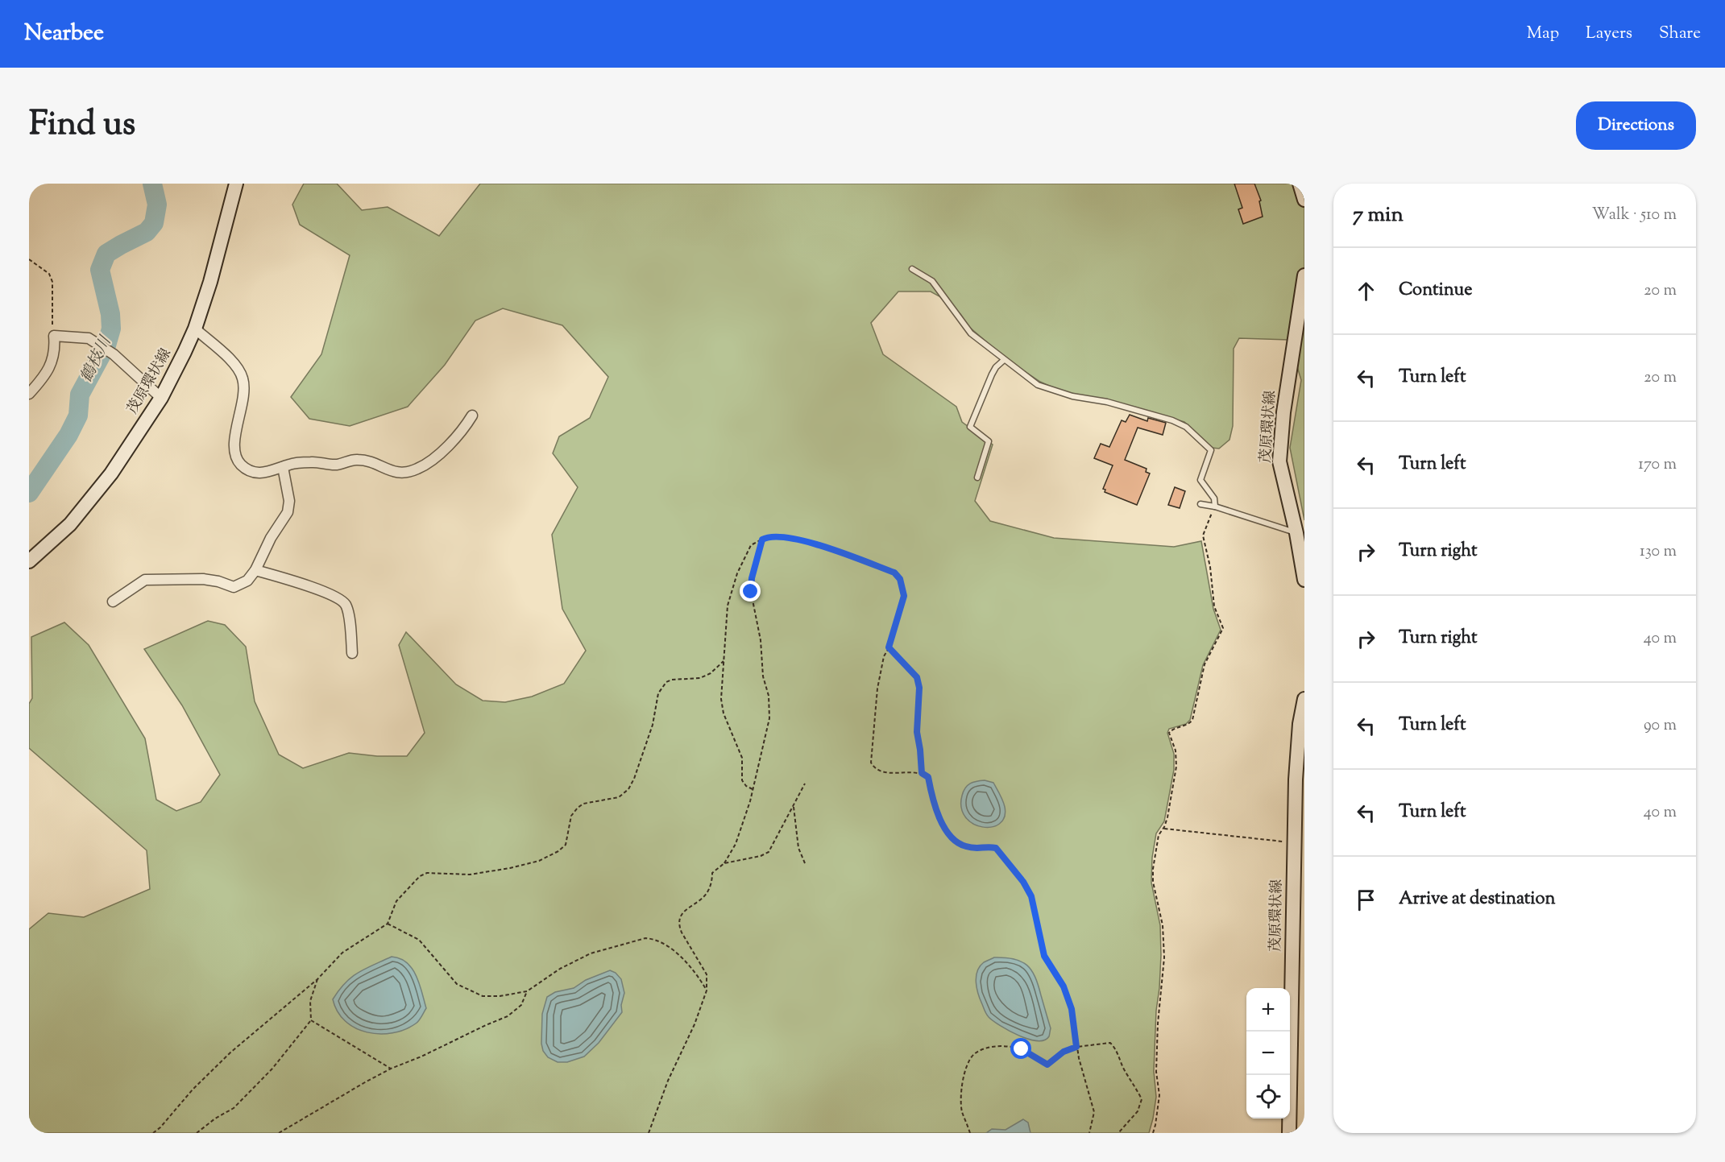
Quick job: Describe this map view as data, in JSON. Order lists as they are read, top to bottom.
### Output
{
  "streets": {
    "main road": ["茂原環状線"]
  },
  "water": ["鶴枝川"],
  "page": {
    "header": "Nearbee",
    "nav": ["Map", "Layers", "Share"],
    "title": "Find us",
    "buttons": "Directions",
    "heading": ["7 min", "Walk · 510 m"],
    "list": [
      ["Continue", "20 m"],
      ["Turn left", "20 m"],
      ["Turn left", "170 m"],
      ["Turn right", "130 m"],
      ["Turn right", "40 m"],
      ["Turn left", "90 m"],
      ["Turn left", "40 m"],
      "Arrive at destination"
    ],
    "map_buttons": ["+", "−"]
  }
}
